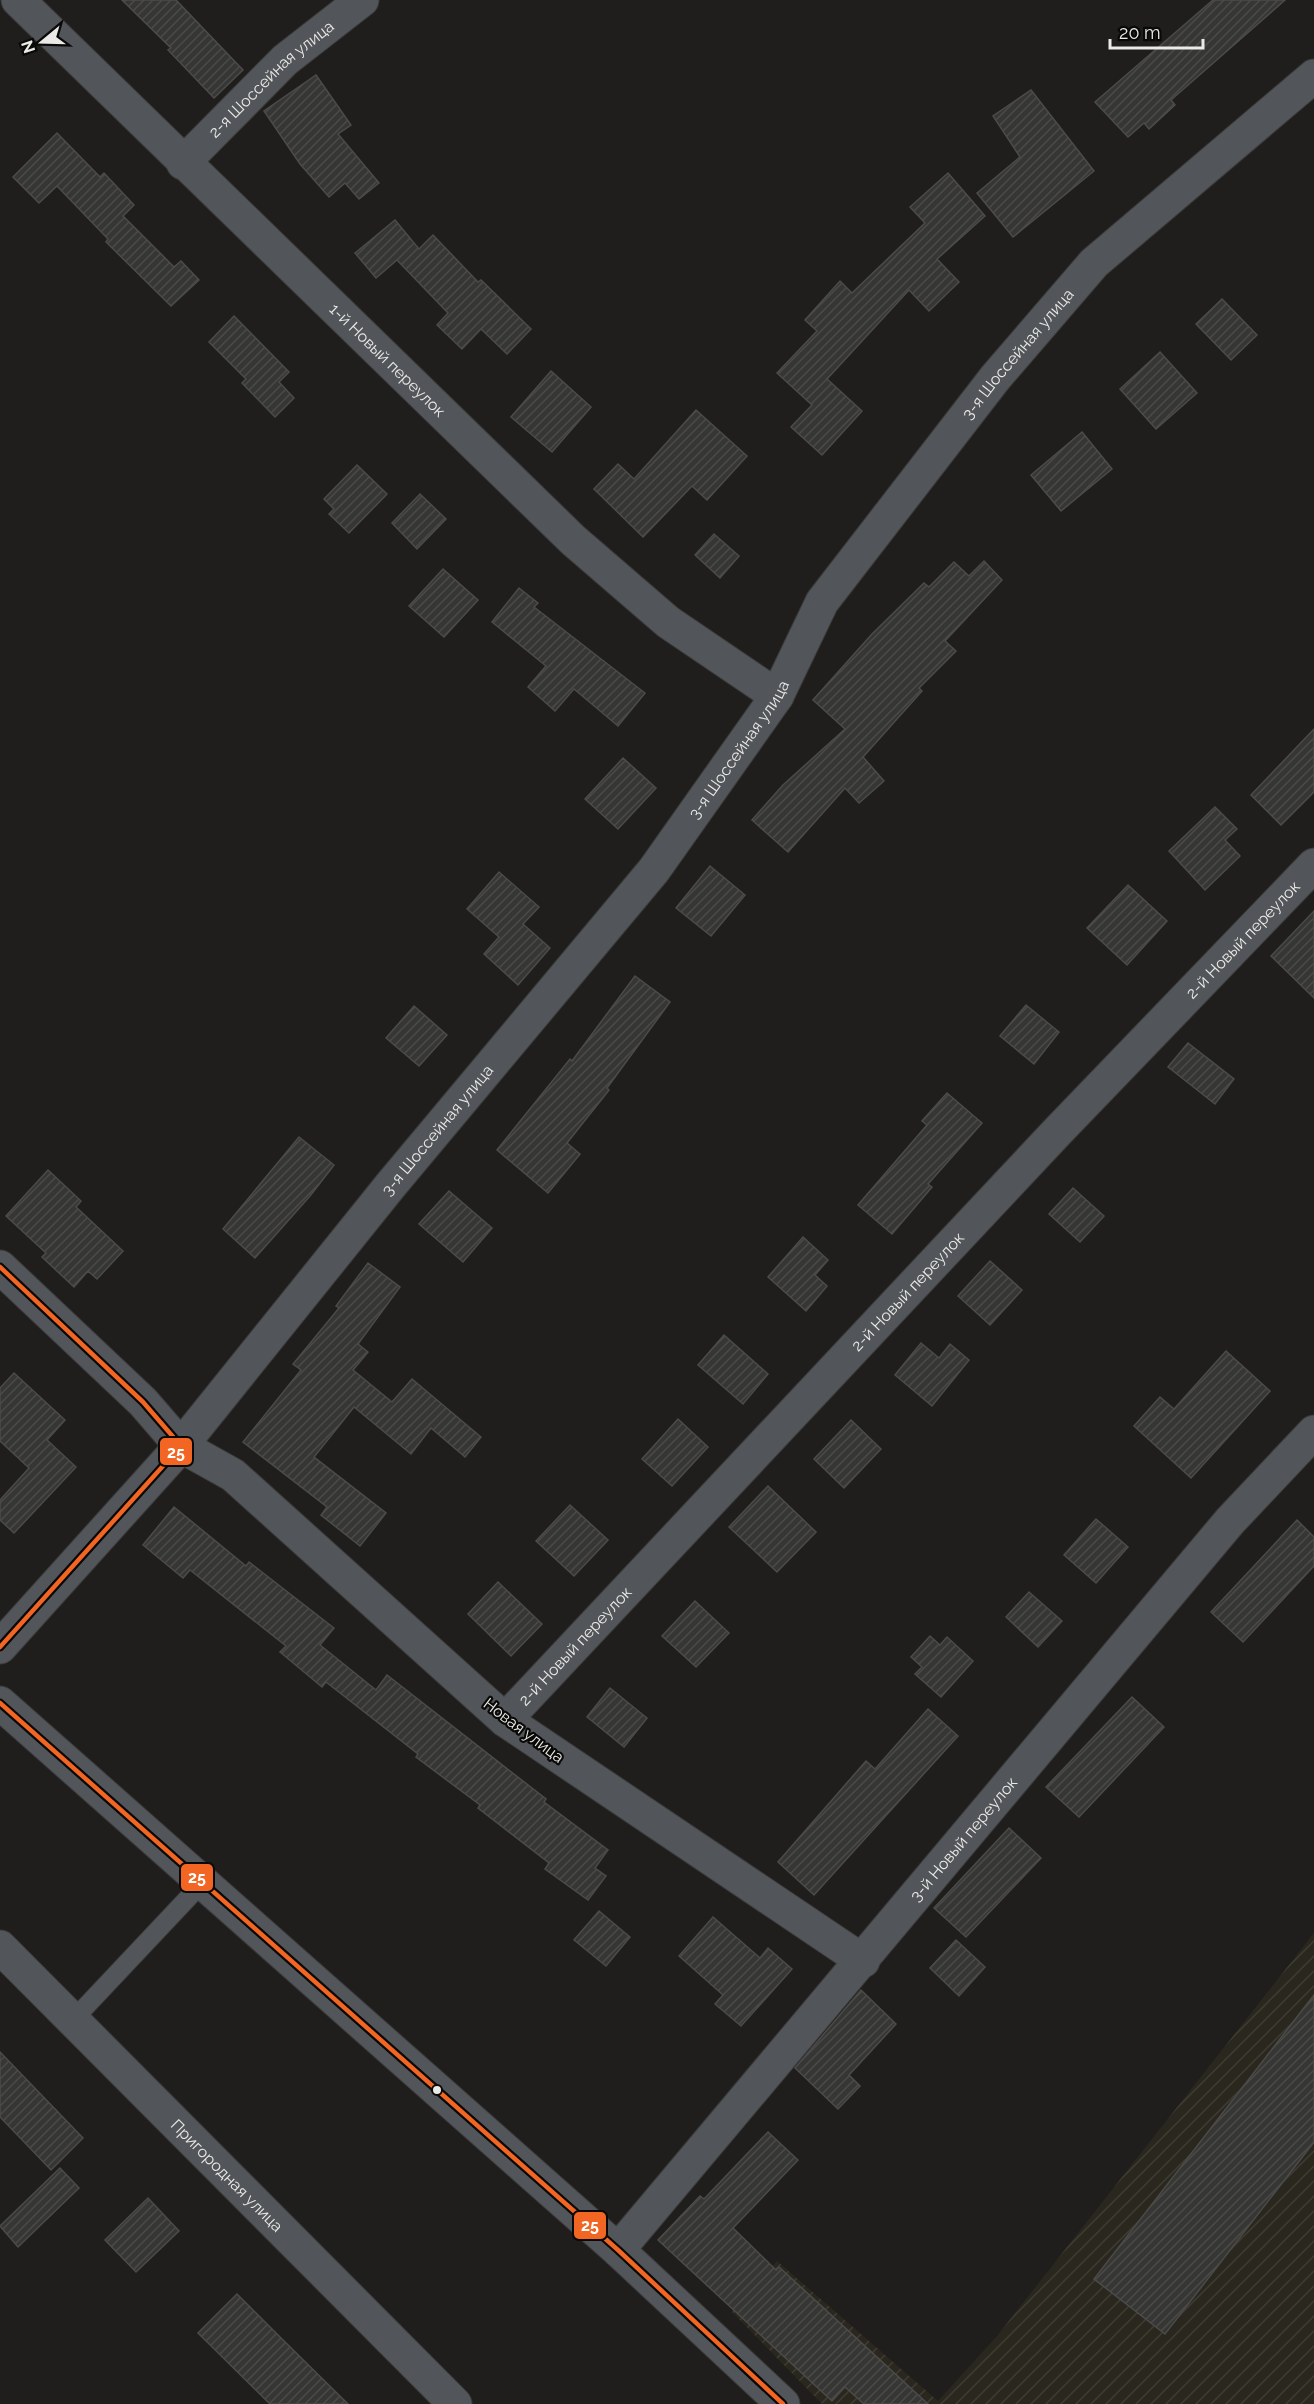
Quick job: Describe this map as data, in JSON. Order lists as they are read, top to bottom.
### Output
{
  "streets": {
    "street": [
      "2-я Шоссейная улица",
      "3-я Шоссейная улица",
      "1-й Новый переулок",
      "2-й Новый переулок",
      "Новая улица",
      "3-й Новый переулок",
      "Пригородная улица"
    ]
  },
  "crossings": [
    ["2-я Шоссейная улица", "1-й Новый переулок"],
    ["3-я Шоссейная улица", "1-й Новый переулок"],
    ["3-я Шоссейная улица", "Новая улица"],
    ["2-й Новый переулок", "Новая улица"],
    ["Новая улица", "3-й Новый переулок"]
  ],
  "lines": ["transit line 25"],
  "scale_bar": "20 m",
  "north": "left"
}
